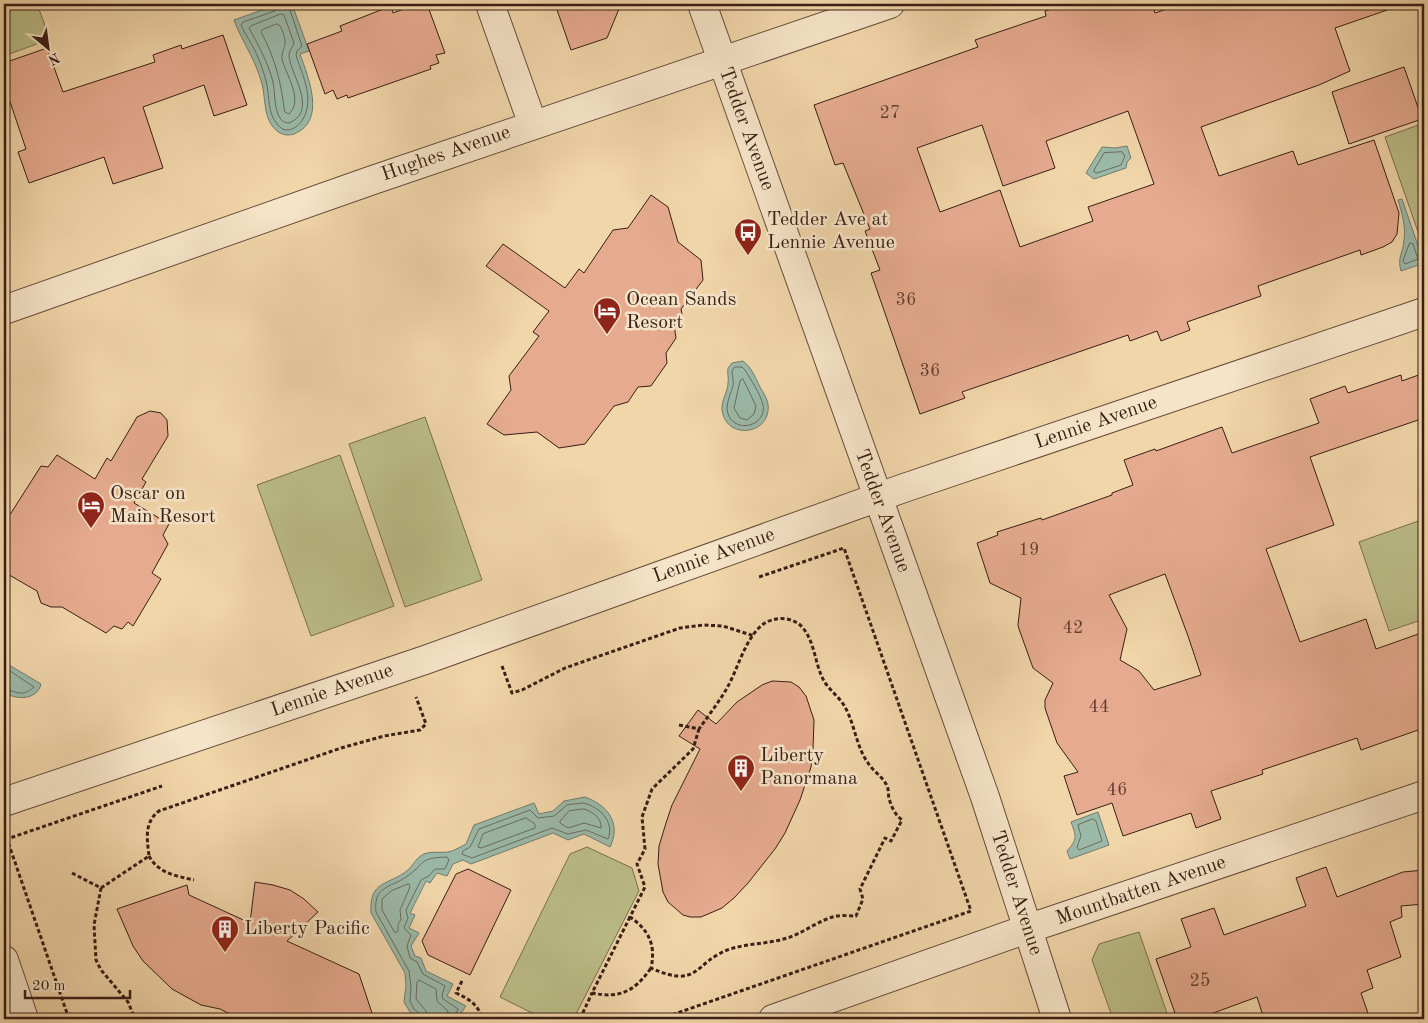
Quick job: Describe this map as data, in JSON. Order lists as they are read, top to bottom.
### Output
{
  "streets": {
    "street": [
      "Tedder Avenue",
      "Hughes Avenue",
      "Lennie Avenue",
      "Mountbatten Avenue"
    ]
  },
  "crossings": [
    ["Tedder Avenue", "Hughes Avenue"],
    ["Tedder Avenue", "Lennie Avenue"],
    ["Tedder Avenue", "Mountbatten Avenue"]
  ],
  "places": {
    "bus stop": ["Tedder Ave at Lennie Avenue"],
    "hotel": ["Ocean Sands Resort", "Oscar on Main Resort"],
    "building": ["Liberty Panormana", "Liberty Pacific"]
  },
  "house_numbers": [
    "27",
    "36",
    "36",
    "19",
    "42",
    "44",
    "46",
    "25"
  ],
  "scale_bar": "20 m",
  "north": "bottom right"
}
